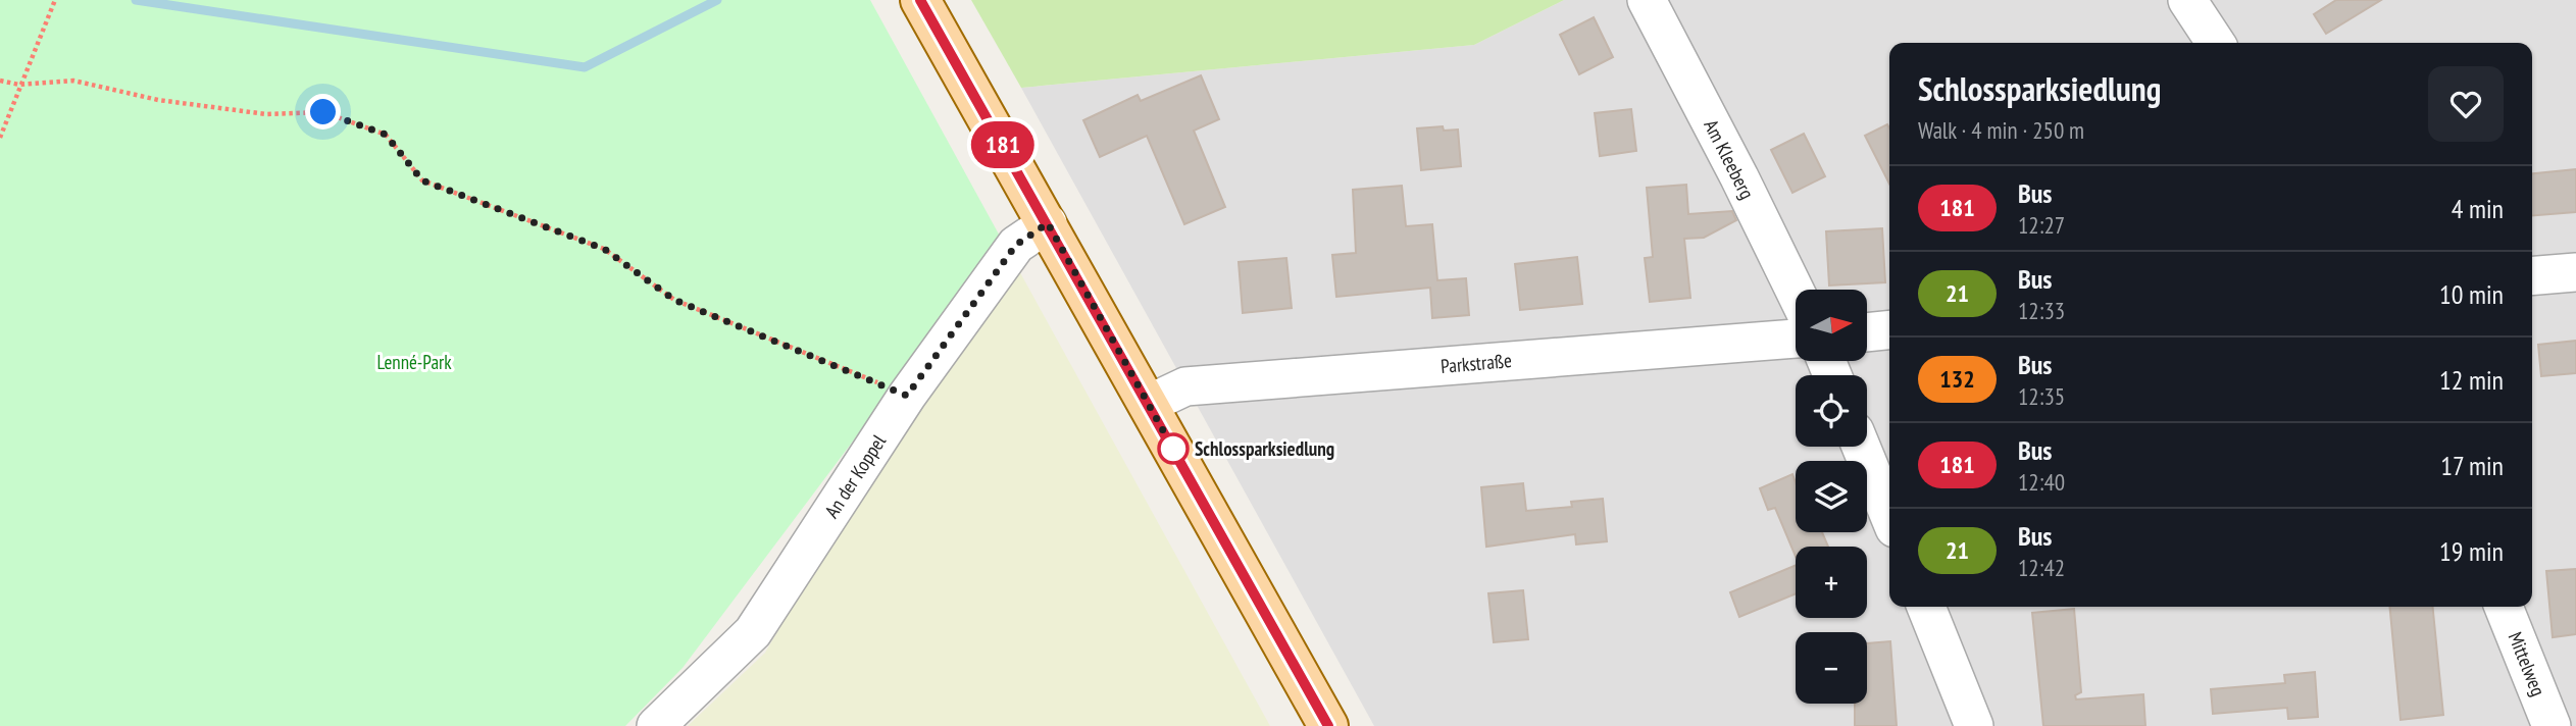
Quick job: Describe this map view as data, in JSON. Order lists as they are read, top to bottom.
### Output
{
  "streets": {
    "street": [
      "Am Kleeberg",
      "Parkstraße",
      "An der Koppel",
      "Mittelweg"
    ]
  },
  "parks": ["Lenné-Park"],
  "places": ["Schlossparksiedlung"],
  "lines": ["bus line 181"],
  "north": "right",
  "page": {
    "on_map": "181",
    "heading": ["Schlossparksiedlung", "Walk · 4 min · 250 m"],
    "list": [
      {
        "mark": "181",
        "name": "Bus",
        "note": "12:27",
        "value": "4 min"
      },
      {
        "mark": "21",
        "name": "Bus",
        "note": "12:33",
        "value": "10 min"
      },
      {
        "mark": "132",
        "name": "Bus",
        "note": "12:35",
        "value": "12 min"
      },
      {
        "mark": "181",
        "name": "Bus",
        "note": "12:40",
        "value": "17 min"
      },
      {
        "mark": "21",
        "name": "Bus",
        "note": "12:42",
        "value": "19 min"
      }
    ],
    "map_buttons": ["+", "−"]
  }
}
